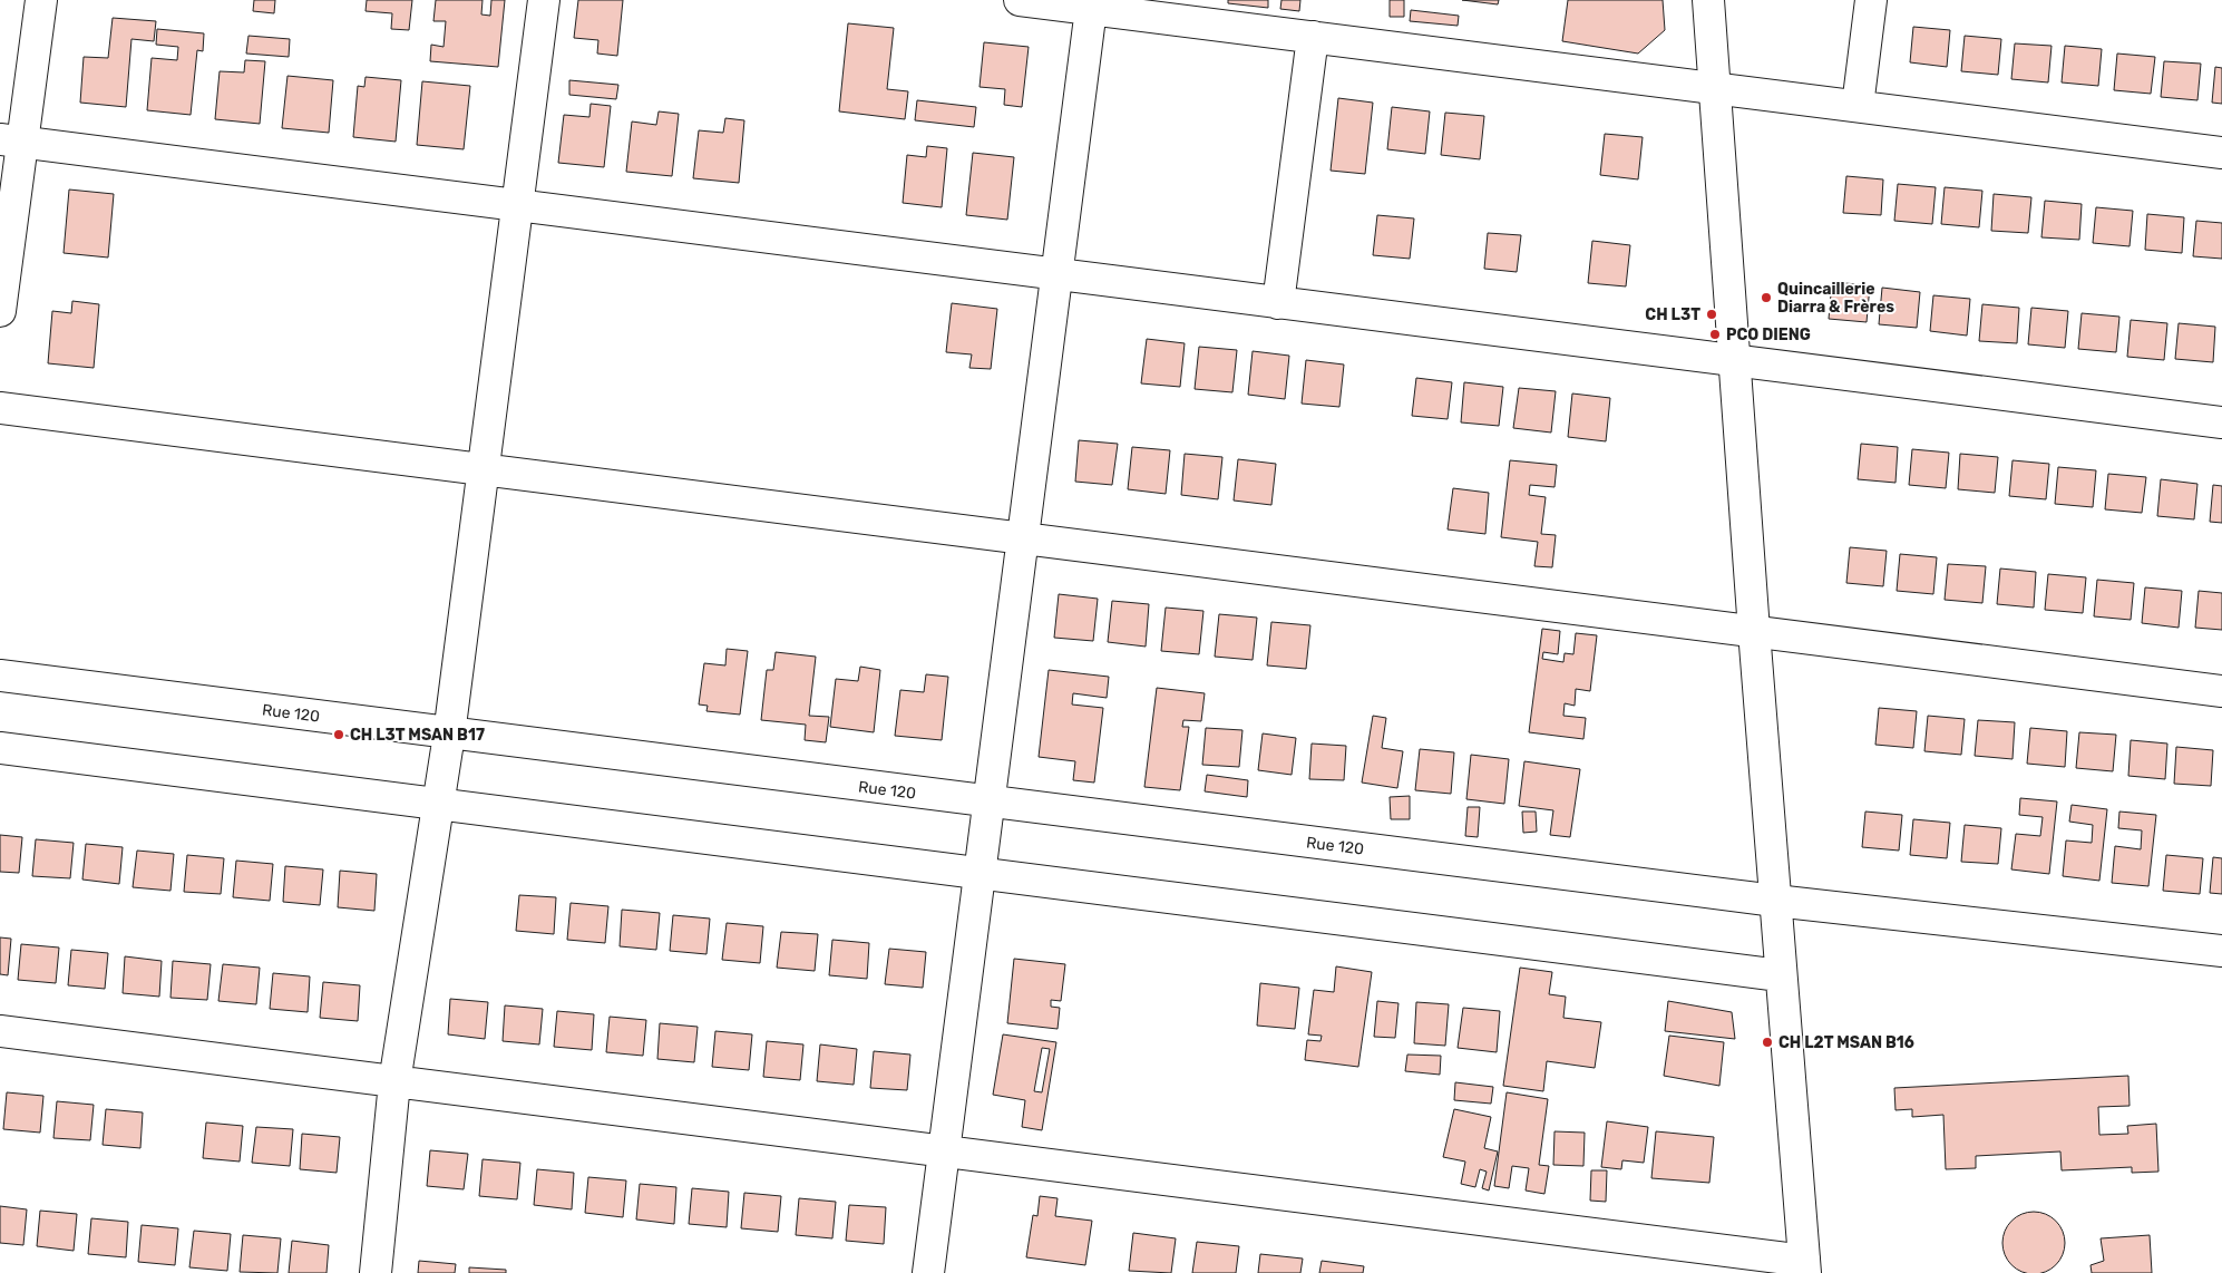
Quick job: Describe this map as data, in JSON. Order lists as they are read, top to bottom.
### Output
{
  "streets": {
    "street": ["Rue 120"]
  },
  "places": [
    "Quincaillerie Diarra & Frères",
    "CH L3T",
    "PCO DIENG",
    "CH L3T MSAN B17",
    "CH L2T MSAN B16"
  ]
}
